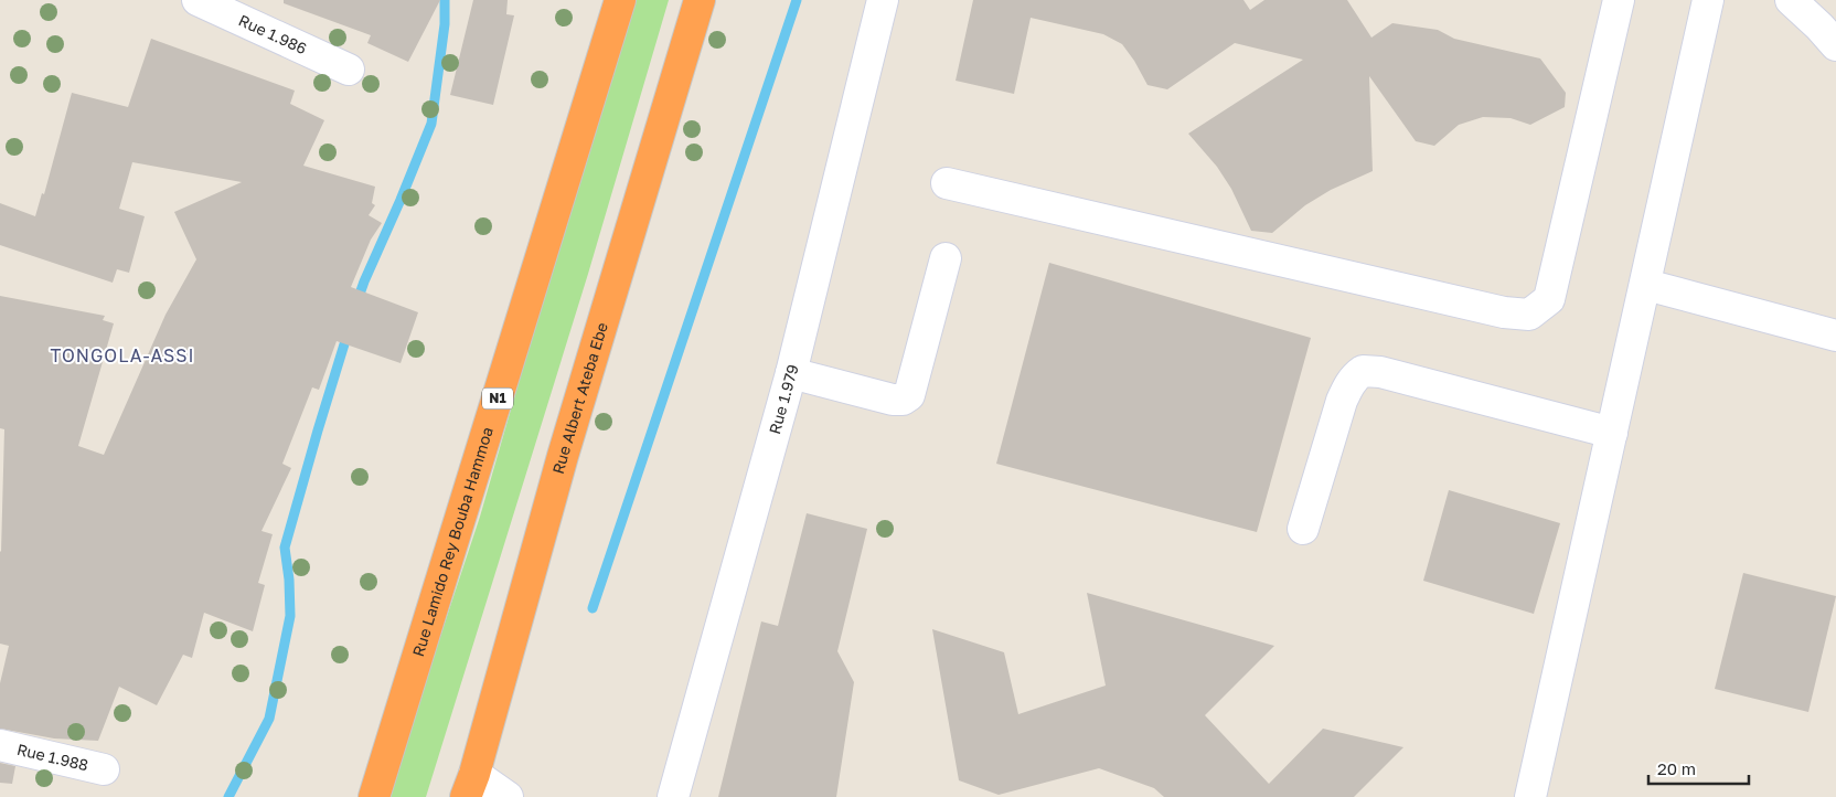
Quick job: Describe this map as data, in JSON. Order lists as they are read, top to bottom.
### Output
{
  "streets": {
    "highway": ["Rue Albert Ateba Ebe", "N1", "Rue Lamido Rey Bouba Hammoa"],
    "street": ["Rue 1.986", "Rue 1.979", "Rue 1.988"]
  },
  "districts": ["TONGOLA-ASSI"],
  "scale_bar": "20 m"
}
